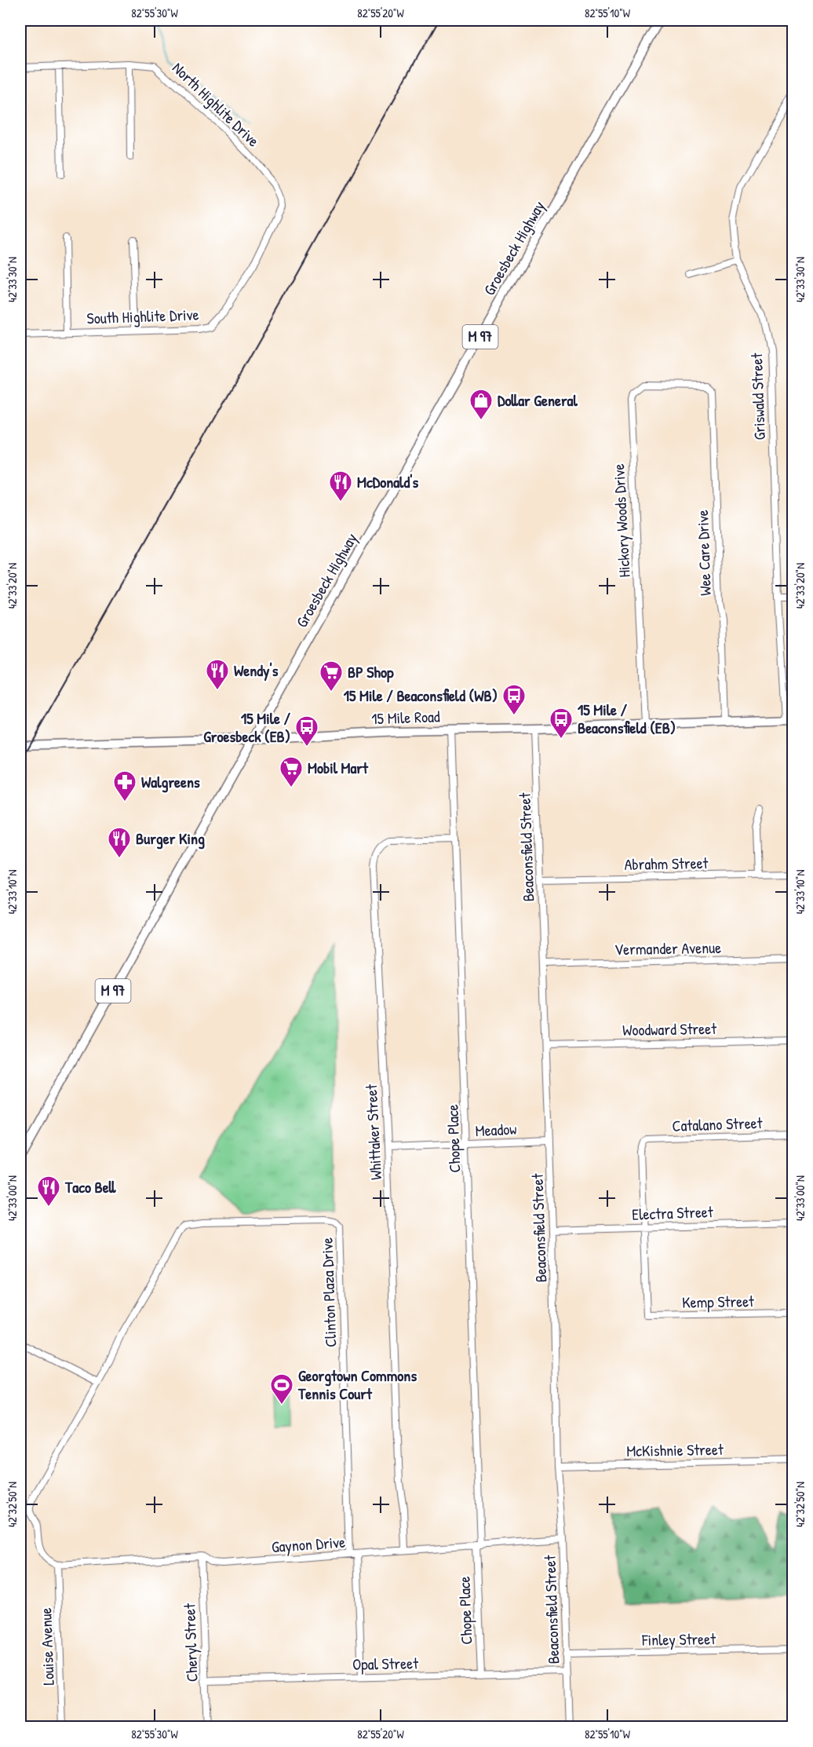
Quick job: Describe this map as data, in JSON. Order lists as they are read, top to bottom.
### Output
{
  "streets": {
    "main road": ["Groesbeck Highway", "M 97", "15 Mile Road"],
    "street": [
      "North Highlite Drive",
      "South Highlite Drive",
      "Griswald Street",
      "Hickory Woods Drive",
      "Wee Care Drive",
      "Beaconsfield Street",
      "Abrahm Street",
      "Vermander Avenue",
      "Woodward Street",
      "Catalano Street",
      "Meadow",
      "Whittaker Street",
      "Chope Place",
      "Electra Street",
      "Clinton Plaza Drive",
      "Kemp Street",
      "McKishnie Street",
      "Gaynon Drive",
      "Finley Street",
      "Cheryl Street",
      "Louise Avenue",
      "Opal Street"
    ]
  },
  "crossings": [
    ["North Highlite Drive", "South Highlite Drive"],
    ["Groesbeck Highway", "15 Mile Road"],
    ["Griswald Street", "15 Mile Road"],
    ["Hickory Woods Drive", "Wee Care Drive"],
    ["Hickory Woods Drive", "15 Mile Road"],
    ["Wee Care Drive", "15 Mile Road"],
    ["15 Mile Road", "Beaconsfield Street"],
    ["15 Mile Road", "Chope Place"],
    ["Beaconsfield Street", "Abrahm Street"],
    ["Beaconsfield Street", "Vermander Avenue"],
    ["Beaconsfield Street", "Woodward Street"],
    ["Beaconsfield Street", "Meadow"],
    ["Beaconsfield Street", "Electra Street"],
    ["Beaconsfield Street", "McKishnie Street"],
    ["Beaconsfield Street", "Gaynon Drive"],
    ["Beaconsfield Street", "Finley Street"],
    ["Beaconsfield Street", "Opal Street"],
    ["Catalano Street", "Electra Street"],
    ["Catalano Street", "Kemp Street"],
    ["Meadow", "Whittaker Street"],
    ["Meadow", "Chope Place"],
    ["Whittaker Street", "Chope Place"],
    ["Whittaker Street", "Gaynon Drive"],
    ["Chope Place", "Gaynon Drive"],
    ["Chope Place", "Opal Street"],
    ["Electra Street", "Kemp Street"],
    ["Clinton Plaza Drive", "Gaynon Drive"],
    ["Clinton Plaza Drive", "Louise Avenue"],
    ["Gaynon Drive", "Cheryl Street"],
    ["Gaynon Drive", "Louise Avenue"],
    ["Cheryl Street", "Opal Street"]
  ],
  "places": {
    "shop": ["Dollar General"],
    "restaurant": [
      "McDonald's",
      "Wendy's",
      "Burger King",
      "Taco Bell"
    ],
    "supermarket": ["BP Shop", "Mobil Mart"],
    "bus stop": ["15 Mile / Beaconsfield (WB)", "15 Mile / Beaconsfield (EB)", "15 Mile / Groesbeck (EB)"],
    "pharmacy": ["Walgreens"],
    "sports": ["Georgtown Commons Tennis Court"]
  },
  "coordinates": [
    "82°55'30\"W",
    "82°55'20\"W",
    "82°55'10\"W",
    "42°33'30\"N",
    "42°33'20\"N",
    "42°33'10\"N",
    "42°33'00\"N",
    "42°32'50\"N"
  ]
}
